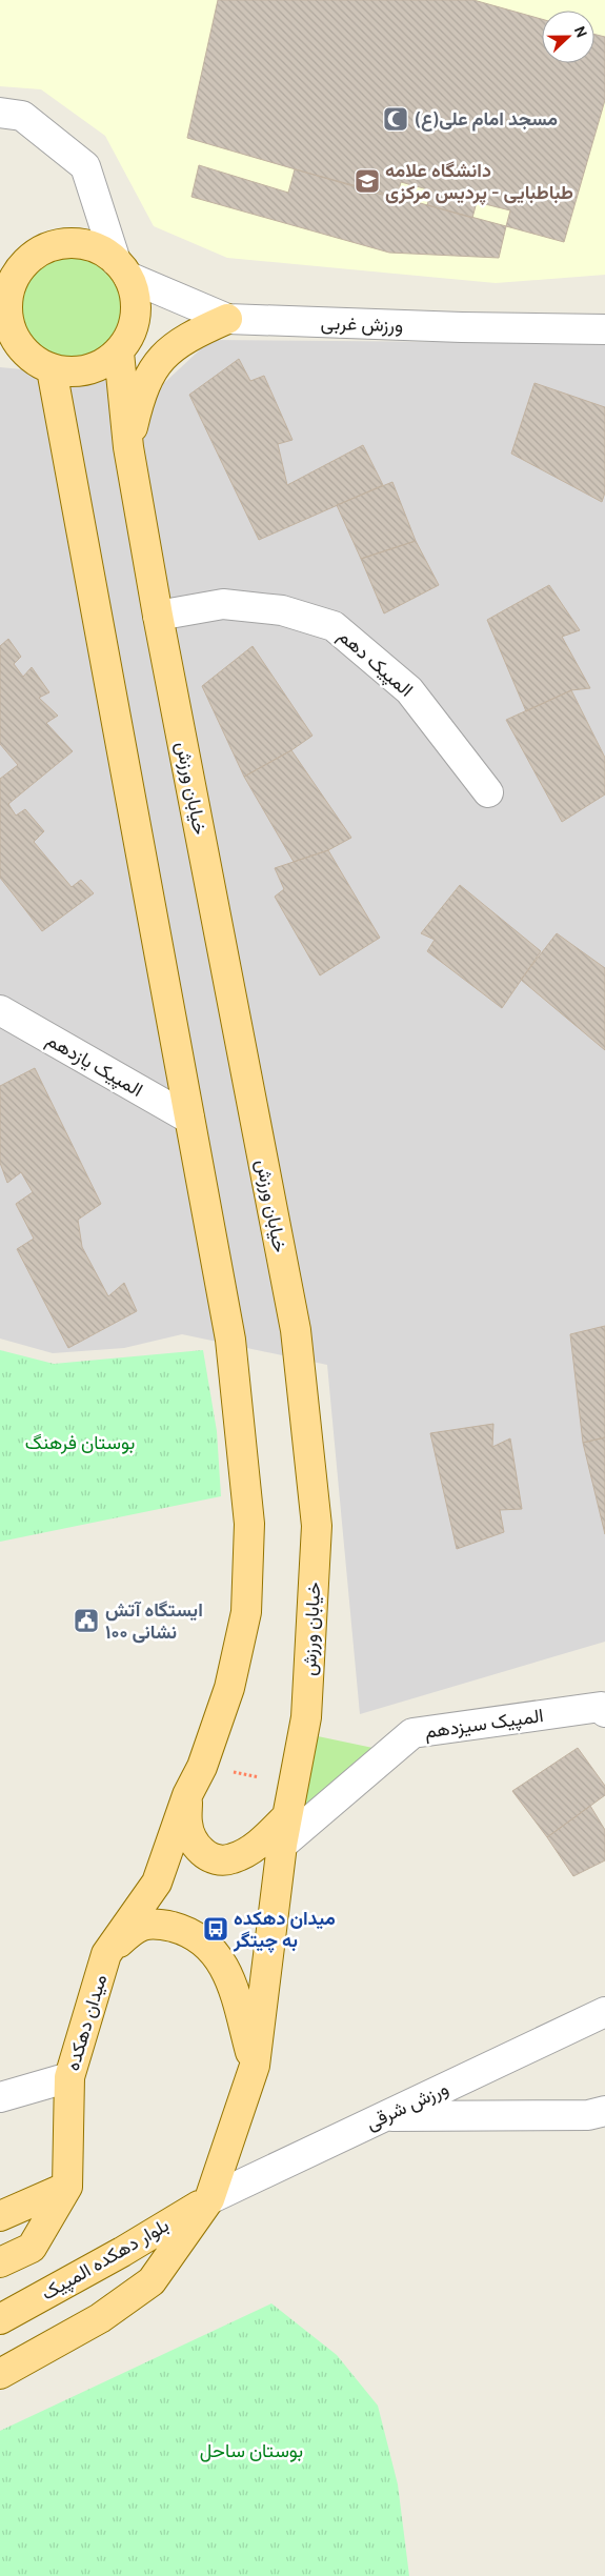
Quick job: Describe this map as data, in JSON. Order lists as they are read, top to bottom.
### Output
{
  "streets": {
    "main road": ["خیابان ورزش", "میدان دهکده", "بلوار دهکده المپیک"],
    "street": [
      "ورزش غربی",
      "المپیک دهم",
      "المپیک یازدهم",
      "المپیک سیزدهم",
      "ورزش شرقی"
    ]
  },
  "crossings": [
    ["ورزش غربی", "خیابان ورزش"],
    ["المپیک دهم", "خیابان ورزش"],
    ["خیابان ورزش", "المپیک سیزدهم"],
    ["ورزش شرقی", "بلوار دهکده المپیک"]
  ],
  "parks": ["بوستان فرهنگ", "بوستان ساحل"],
  "places": {
    "mosque": ["مسجد امام علی(ع)"],
    "school or university": ["دانشگاه علامه طباطبایی - پردیس مرکزی"],
    "public building": ["ایستگاه آتش نشانی ۱۰۰"],
    "bus stop": ["میدان دهکده به چیتگر"]
  },
  "north": "right"
}
